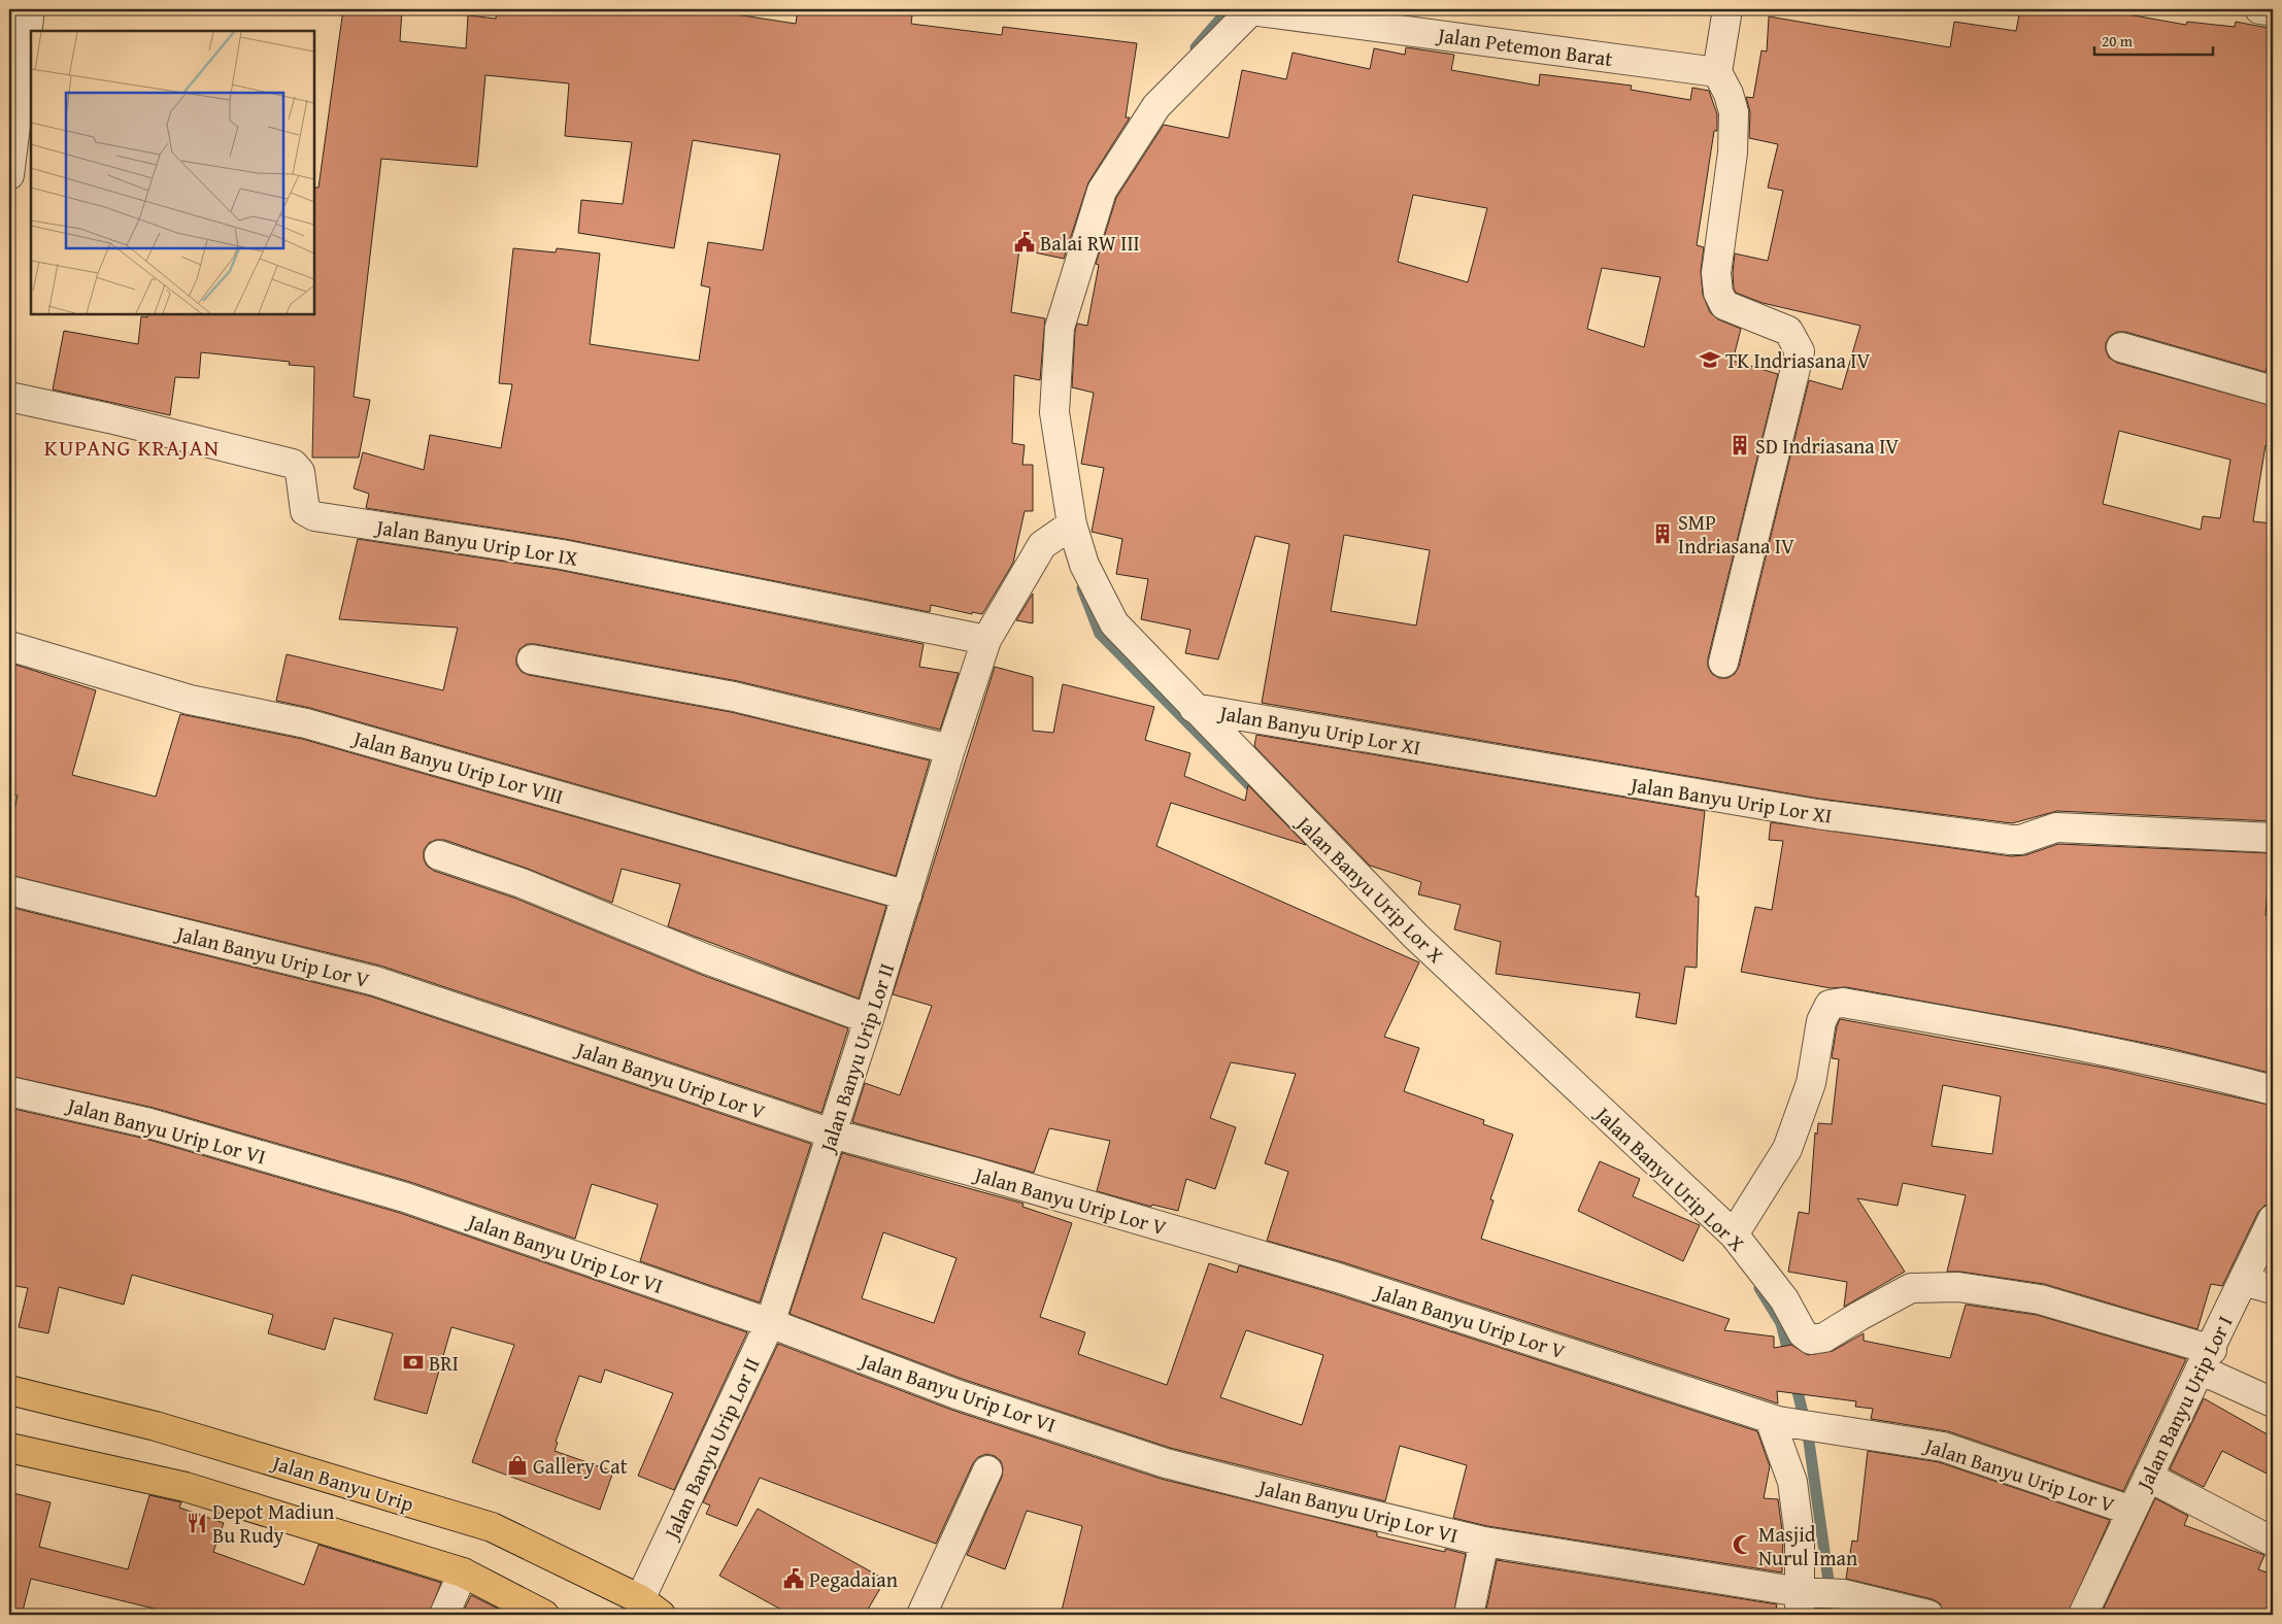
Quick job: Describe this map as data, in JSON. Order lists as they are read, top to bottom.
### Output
{
  "streets": {
    "main road": ["Jalan Banyu Urip"],
    "street": [
      "Jalan Petemon Barat",
      "Jalan Banyu Urip Lor IX",
      "Jalan Banyu Urip Lor XI",
      "Jalan Banyu Urip Lor VIII",
      "Jalan Banyu Urip Lor X",
      "Jalan Banyu Urip Lor V",
      "Jalan Banyu Urip Lor II",
      "Jalan Banyu Urip Lor VI",
      "Jalan Banyu Urip Lor I"
    ]
  },
  "crossings": [
    ["Jalan Petemon Barat", "Jalan Banyu Urip Lor X"],
    ["Jalan Banyu Urip Lor IX", "Jalan Banyu Urip Lor II"],
    ["Jalan Banyu Urip Lor XI", "Jalan Banyu Urip Lor X"],
    ["Jalan Banyu Urip Lor VIII", "Jalan Banyu Urip Lor II"],
    ["Jalan Banyu Urip Lor X", "Jalan Banyu Urip Lor II"],
    ["Jalan Banyu Urip Lor X", "Jalan Banyu Urip Lor I"],
    ["Jalan Banyu Urip Lor V", "Jalan Banyu Urip Lor II"],
    ["Jalan Banyu Urip Lor V", "Jalan Banyu Urip Lor I"],
    ["Jalan Banyu Urip Lor II", "Jalan Banyu Urip Lor VI"],
    ["Jalan Banyu Urip Lor II", "Jalan Banyu Urip"]
  ],
  "districts": ["KUPANG KRAJAN"],
  "places": {
    "public building": ["Balai RW III", "Pegadaian"],
    "school or university": ["TK Indriasana IV"],
    "building": ["SD Indriasana IV", "SMP Indriasana IV"],
    "bank": ["BRI"],
    "shop": ["Gallery Cat"],
    "restaurant": ["Depot Madiun Bu Rudy"],
    "mosque": ["Masjid Nurul Iman"]
  },
  "scale_bar": "20 m"
}
